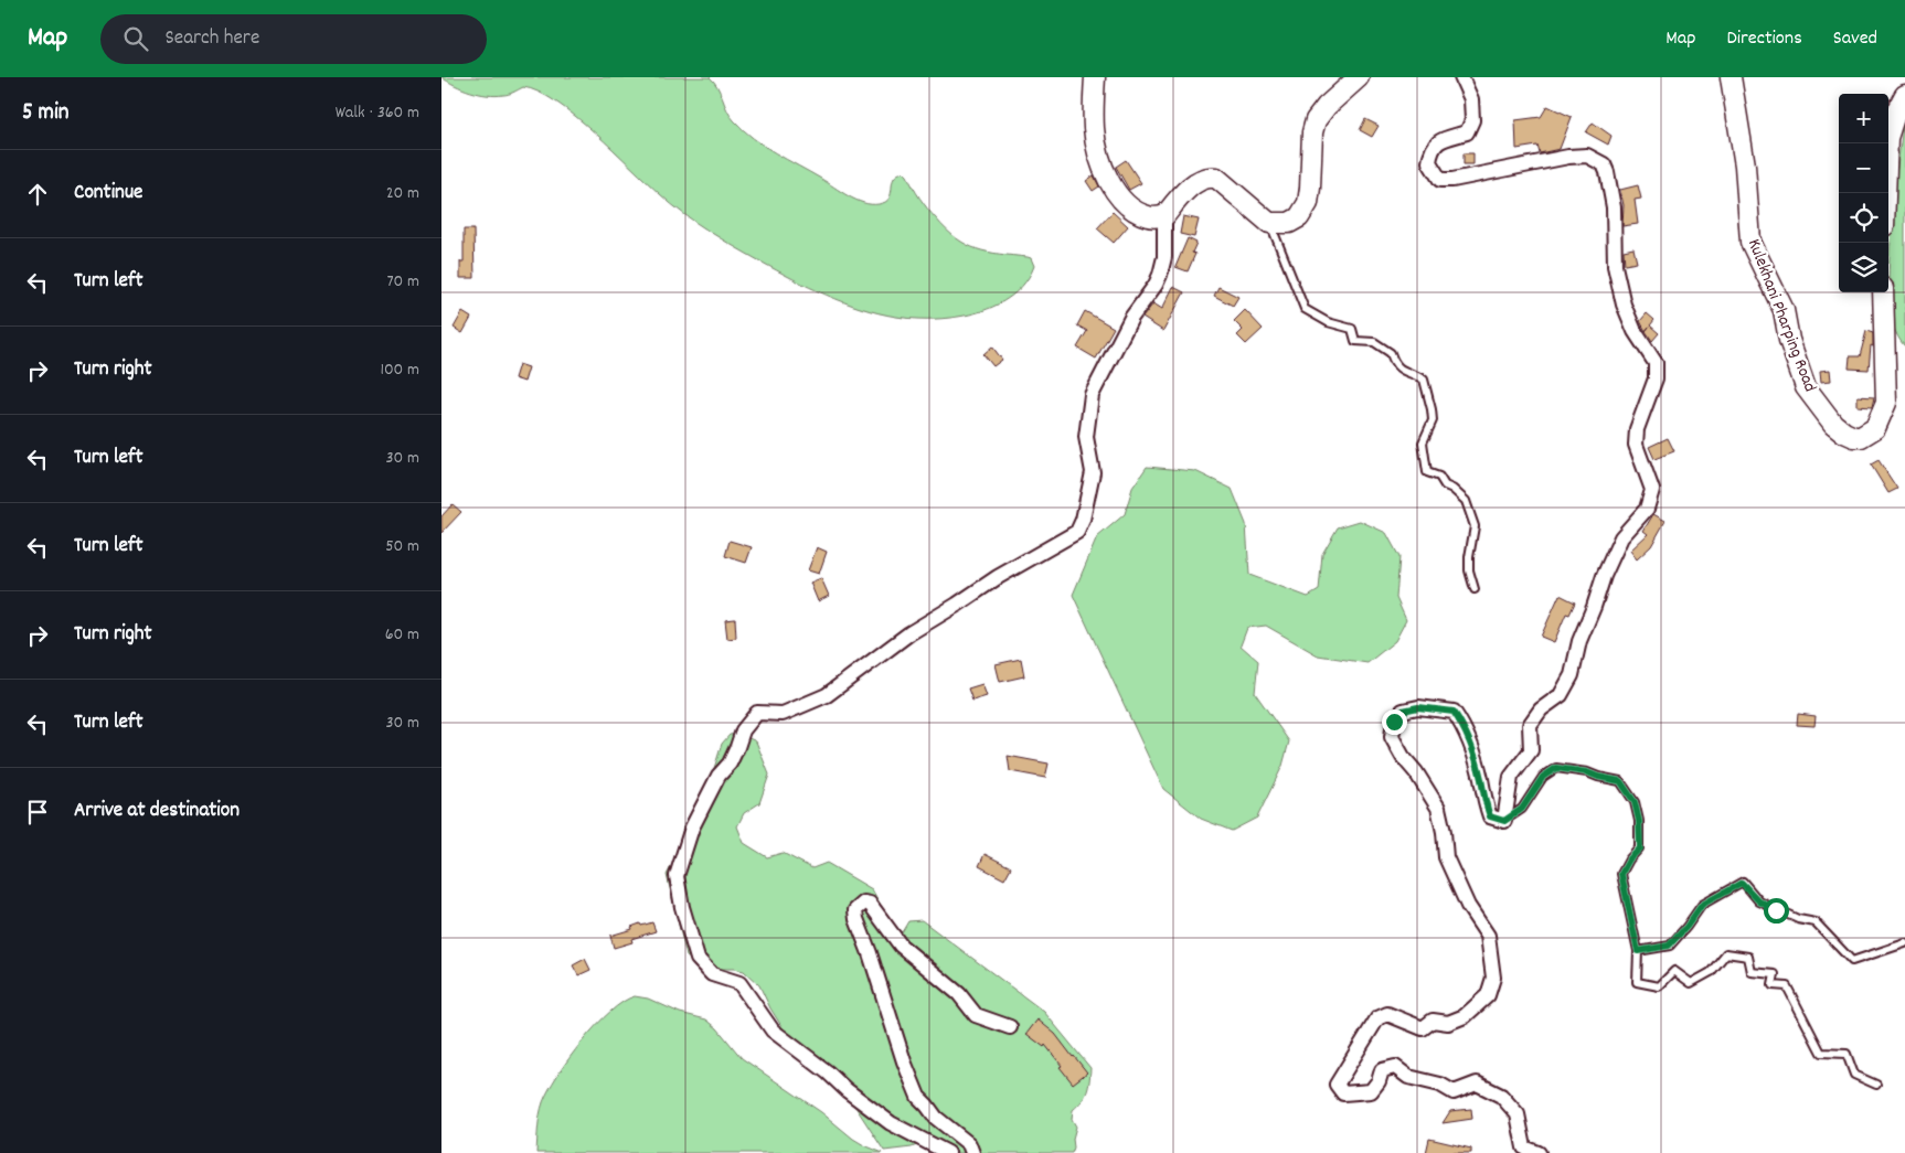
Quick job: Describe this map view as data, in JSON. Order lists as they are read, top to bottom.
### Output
{
  "streets": {
    "main road": ["Kulekhani Pharping Road"]
  },
  "page": {
    "header": "Map",
    "search": "Search here",
    "nav": ["Map", "Directions", "Saved"],
    "heading": ["5 min", "Walk · 360 m"],
    "map_buttons": ["+", "−"],
    "list": [
      ["Continue", "20 m"],
      ["Turn left", "70 m"],
      ["Turn right", "100 m"],
      ["Turn left", "30 m"],
      ["Turn left", "50 m"],
      ["Turn right", "60 m"],
      ["Turn left", "30 m"],
      "Arrive at destination"
    ]
  }
}
